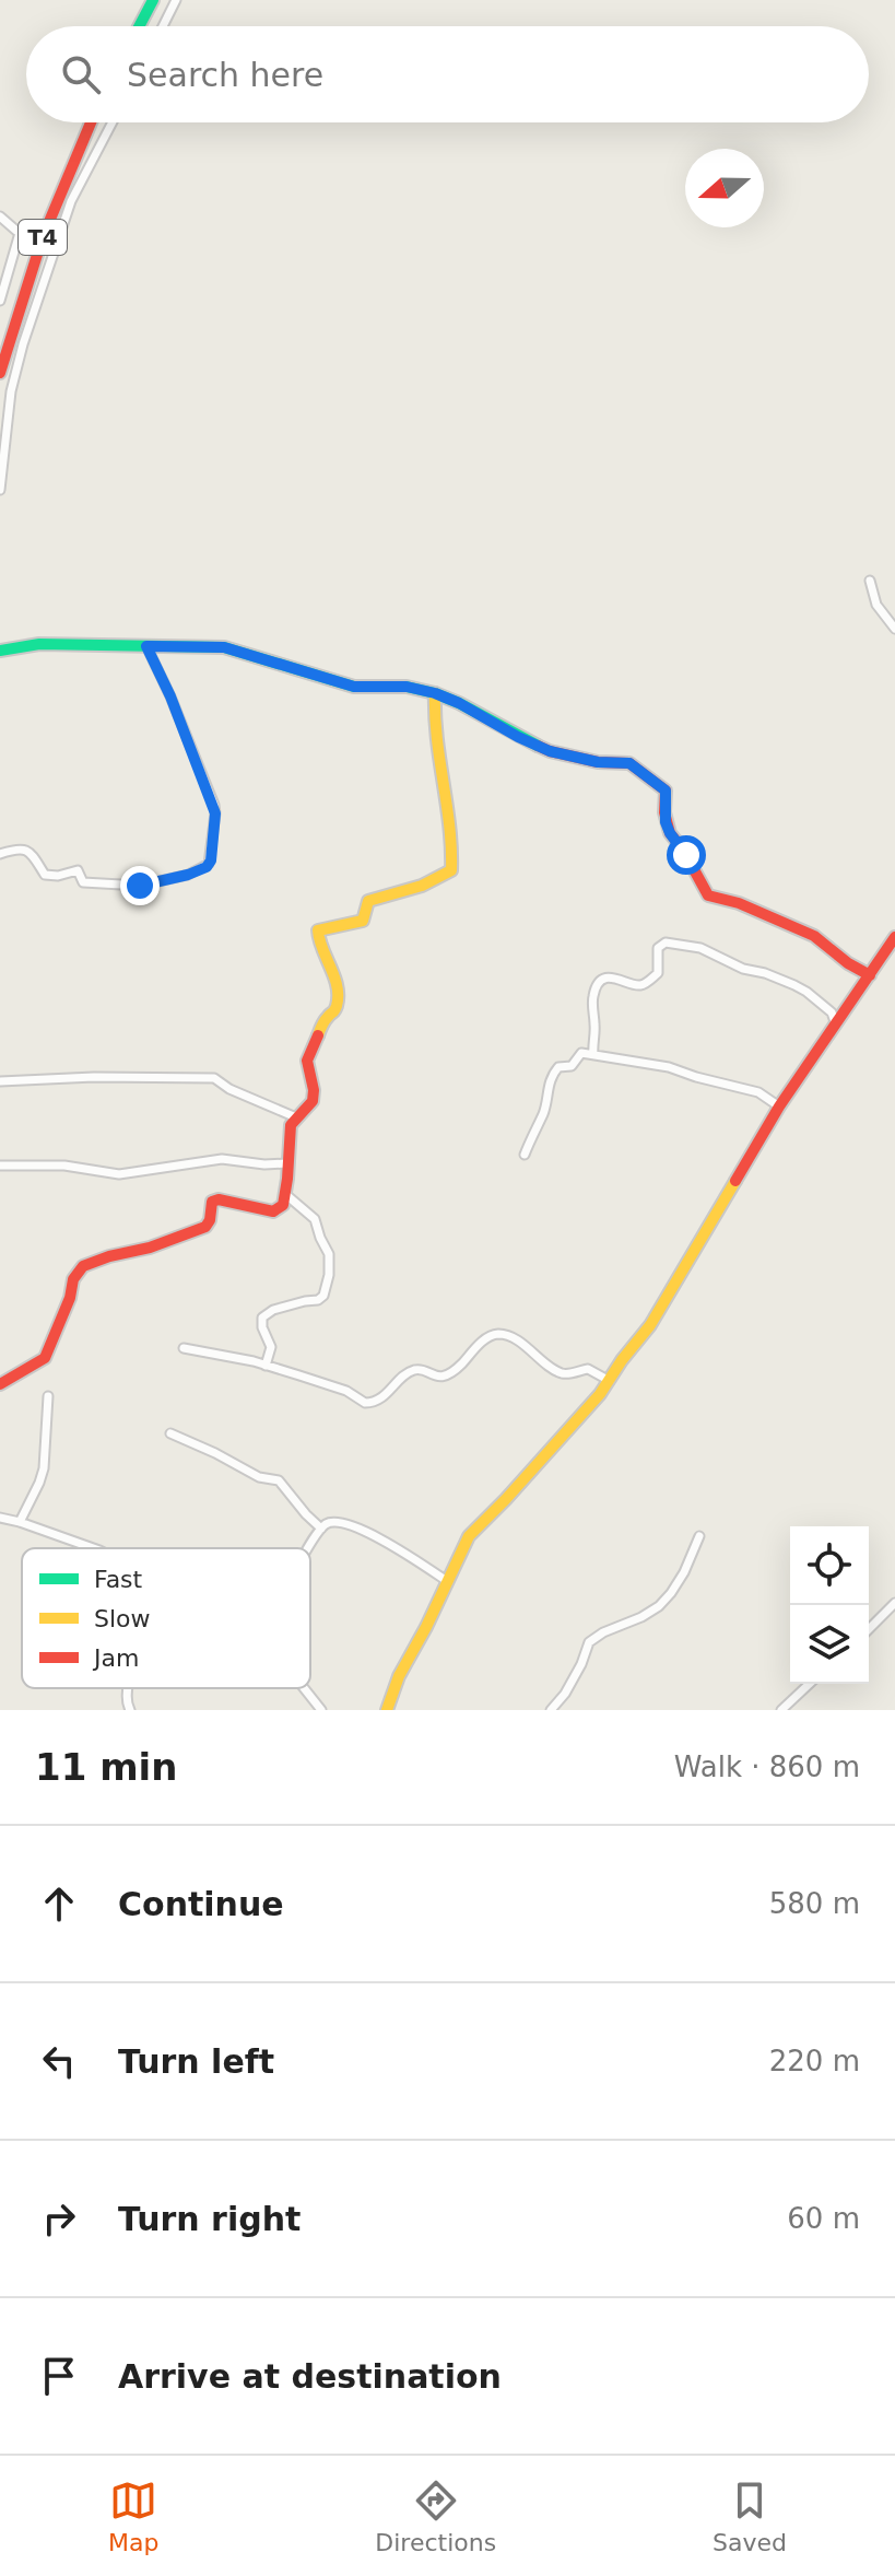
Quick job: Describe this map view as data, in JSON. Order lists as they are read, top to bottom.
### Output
{
  "streets": {
    "main road": ["T4"]
  },
  "legend": ["Fast", "Slow", "Jam"],
  "north": "left",
  "page": {
    "search": "Search here",
    "heading": ["11 min", "Walk · 860 m"],
    "list": [
      ["Continue", "580 m"],
      ["Turn left", "220 m"],
      ["Turn right", "60 m"],
      "Arrive at destination"
    ],
    "nav": ["Map", "Directions", "Saved"]
  }
}
